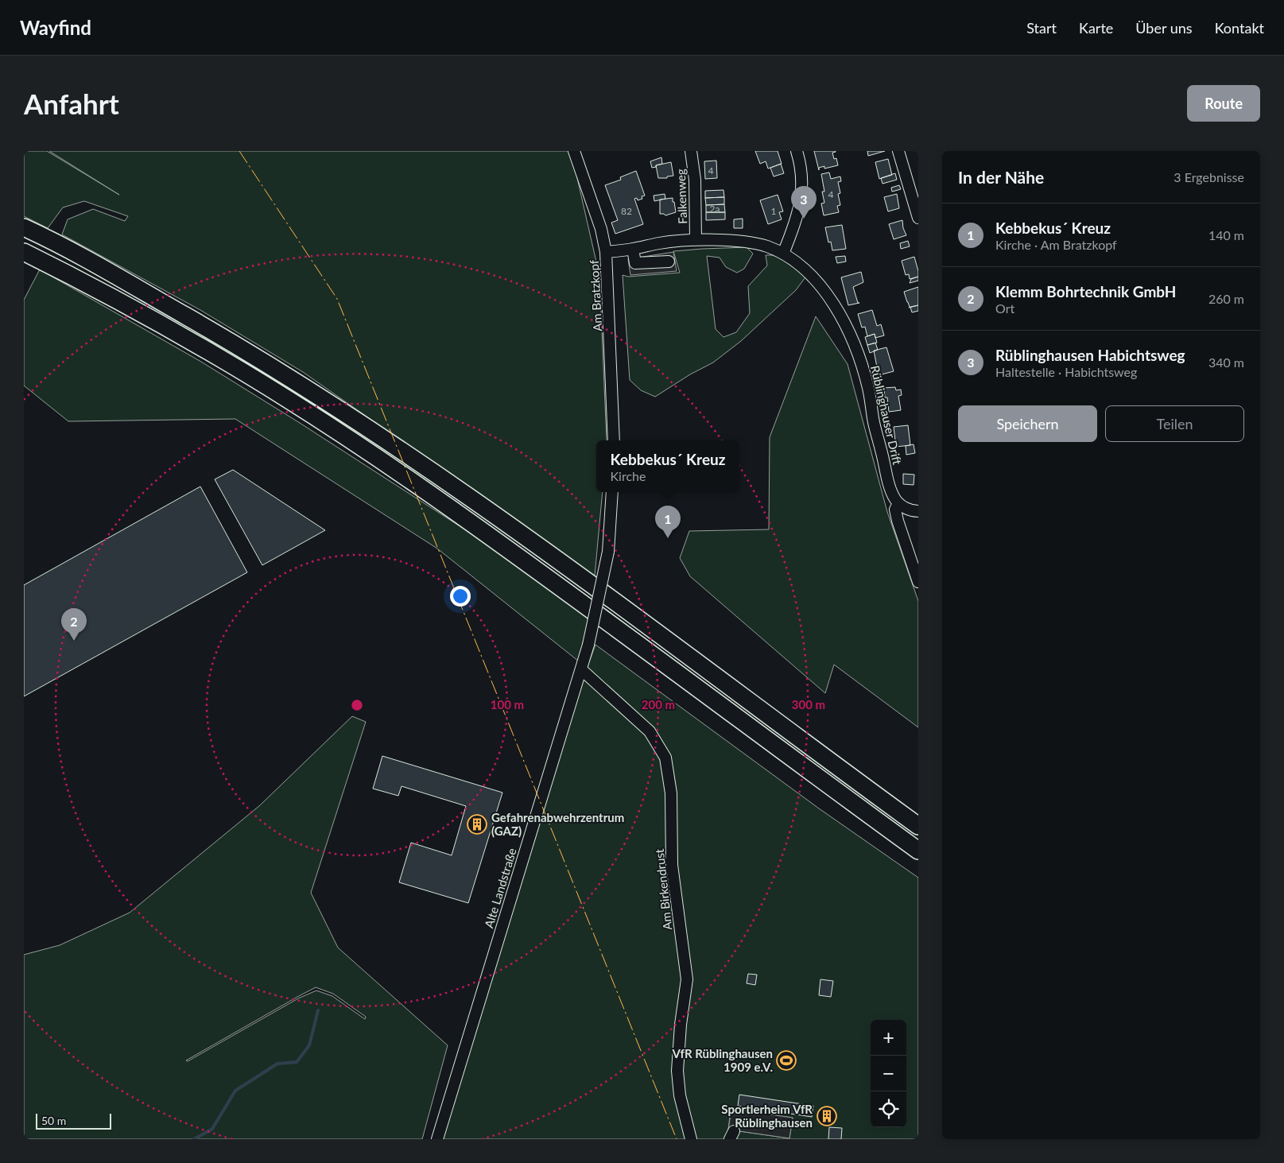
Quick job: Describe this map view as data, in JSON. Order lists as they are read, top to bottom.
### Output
{
  "streets": {
    "street": [
      "Falkenweg",
      "Am Bratzkopf",
      "Rüblinghauser Drift",
      "Alte Landstraße",
      "Am Birkendrust"
    ]
  },
  "crossings": [
    ["Falkenweg", "Rüblinghauser Drift"],
    ["Am Bratzkopf", "Rüblinghauser Drift"],
    ["Alte Landstraße", "Am Birkendrust"]
  ],
  "places": {
    "building": ["Gefahrenabwehrzentrum (GAZ)", "Sportlerheim VfR Rüblinghausen"],
    "sports": ["VfR Rüblinghausen 1909 e.V."]
  },
  "house_numbers": [
    "4",
    "4",
    "2a",
    "82",
    "1"
  ],
  "scale_bar": "50 m",
  "page": {
    "header": "Wayfind",
    "nav": [
      "Start",
      "Karte",
      "Über uns",
      "Kontakt"
    ],
    "buttons": [
      "Route",
      ["Speichern", "Teilen"]
    ],
    "title": "Anfahrt",
    "heading": ["In der Nähe", "3 Ergebnisse"],
    "pins": ["3", "1", "2"],
    "list": [
      {
        "mark": "1",
        "name": "Kebbekus´ Kreuz",
        "note": "Kirche · Am Bratzkopf",
        "value": "140 m"
      },
      {
        "mark": "2",
        "name": "Klemm Bohrtechnik GmbH",
        "note": "Ort",
        "value": "260 m"
      },
      {
        "mark": "3",
        "name": "Rüblinghausen Habichtsweg",
        "note": "Haltestelle · Habichtsweg",
        "value": "340 m"
      }
    ],
    "popup": ["Kebbekus´ Kreuz", "Kirche"],
    "map_buttons": ["+", "−"],
    "scale": "50 m"
  },
  "rings": ["100 m", "200 m", "300 m"]
}
